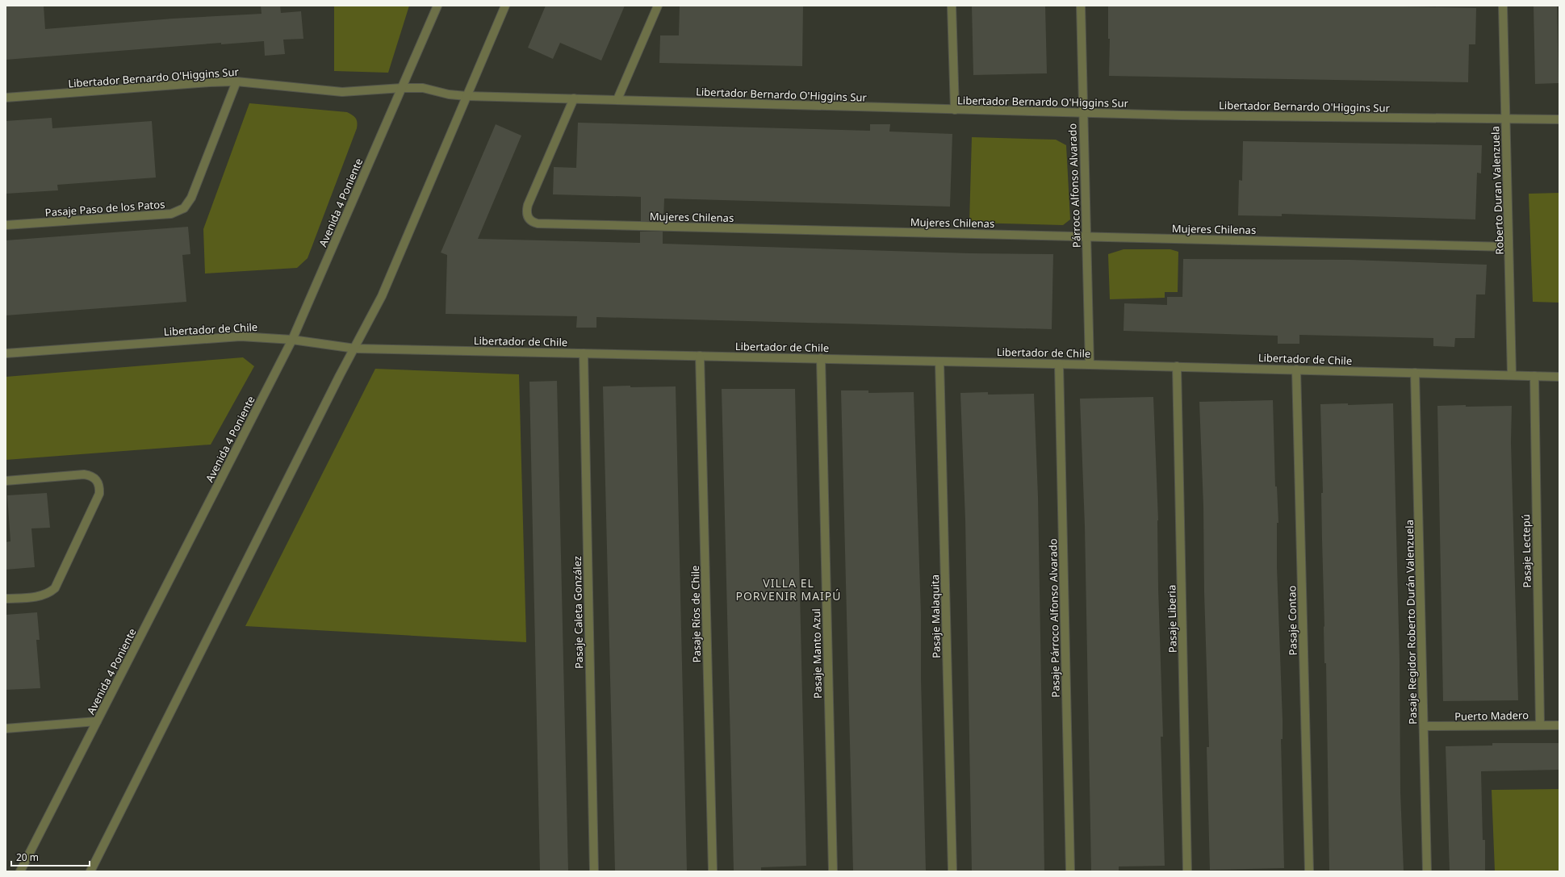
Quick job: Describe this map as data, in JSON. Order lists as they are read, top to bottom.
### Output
{
  "streets": {
    "street": [
      "Libertador Bernardo O'Higgins Sur",
      "Párroco Alfonso Alvarado",
      "Roberto Duran Valenzuela",
      "Avenida 4 Poniente",
      "Pasaje Paso de los Patos",
      "Mujeres Chilenas",
      "Libertador de Chile",
      "Pasaje Lectepú",
      "Pasaje Caleta González",
      "Pasaje Ríos de Chile",
      "Pasaje Malaquita",
      "Pasaje Párroco Alfonso Alvarado",
      "Pasaje Liberia",
      "Pasaje Contao",
      "Pasaje Regidor Roberto Durán Valenzuela",
      "Pasaje Manto Azul",
      "Puerto Madero"
    ]
  },
  "crossings": [
    ["Libertador Bernardo O'Higgins Sur", "Párroco Alfonso Alvarado"],
    ["Libertador Bernardo O'Higgins Sur", "Roberto Duran Valenzuela"],
    ["Libertador Bernardo O'Higgins Sur", "Avenida 4 Poniente"],
    ["Libertador Bernardo O'Higgins Sur", "Pasaje Paso de los Patos"],
    ["Libertador Bernardo O'Higgins Sur", "Mujeres Chilenas"],
    ["Párroco Alfonso Alvarado", "Mujeres Chilenas"],
    ["Párroco Alfonso Alvarado", "Libertador de Chile"],
    ["Roberto Duran Valenzuela", "Mujeres Chilenas"],
    ["Roberto Duran Valenzuela", "Libertador de Chile"],
    ["Avenida 4 Poniente", "Libertador de Chile"],
    ["Libertador de Chile", "Pasaje Lectepú"],
    ["Libertador de Chile", "Pasaje Caleta González"],
    ["Libertador de Chile", "Pasaje Ríos de Chile"],
    ["Libertador de Chile", "Pasaje Malaquita"],
    ["Libertador de Chile", "Pasaje Párroco Alfonso Alvarado"],
    ["Libertador de Chile", "Pasaje Liberia"],
    ["Libertador de Chile", "Pasaje Contao"],
    ["Libertador de Chile", "Pasaje Regidor Roberto Durán Valenzuela"],
    ["Libertador de Chile", "Pasaje Manto Azul"],
    ["Pasaje Lectepú", "Puerto Madero"],
    ["Pasaje Regidor Roberto Durán Valenzuela", "Puerto Madero"]
  ],
  "districts": ["VILLA EL PORVENIR MAIPÚ"],
  "scale_bar": "20 m"
}
